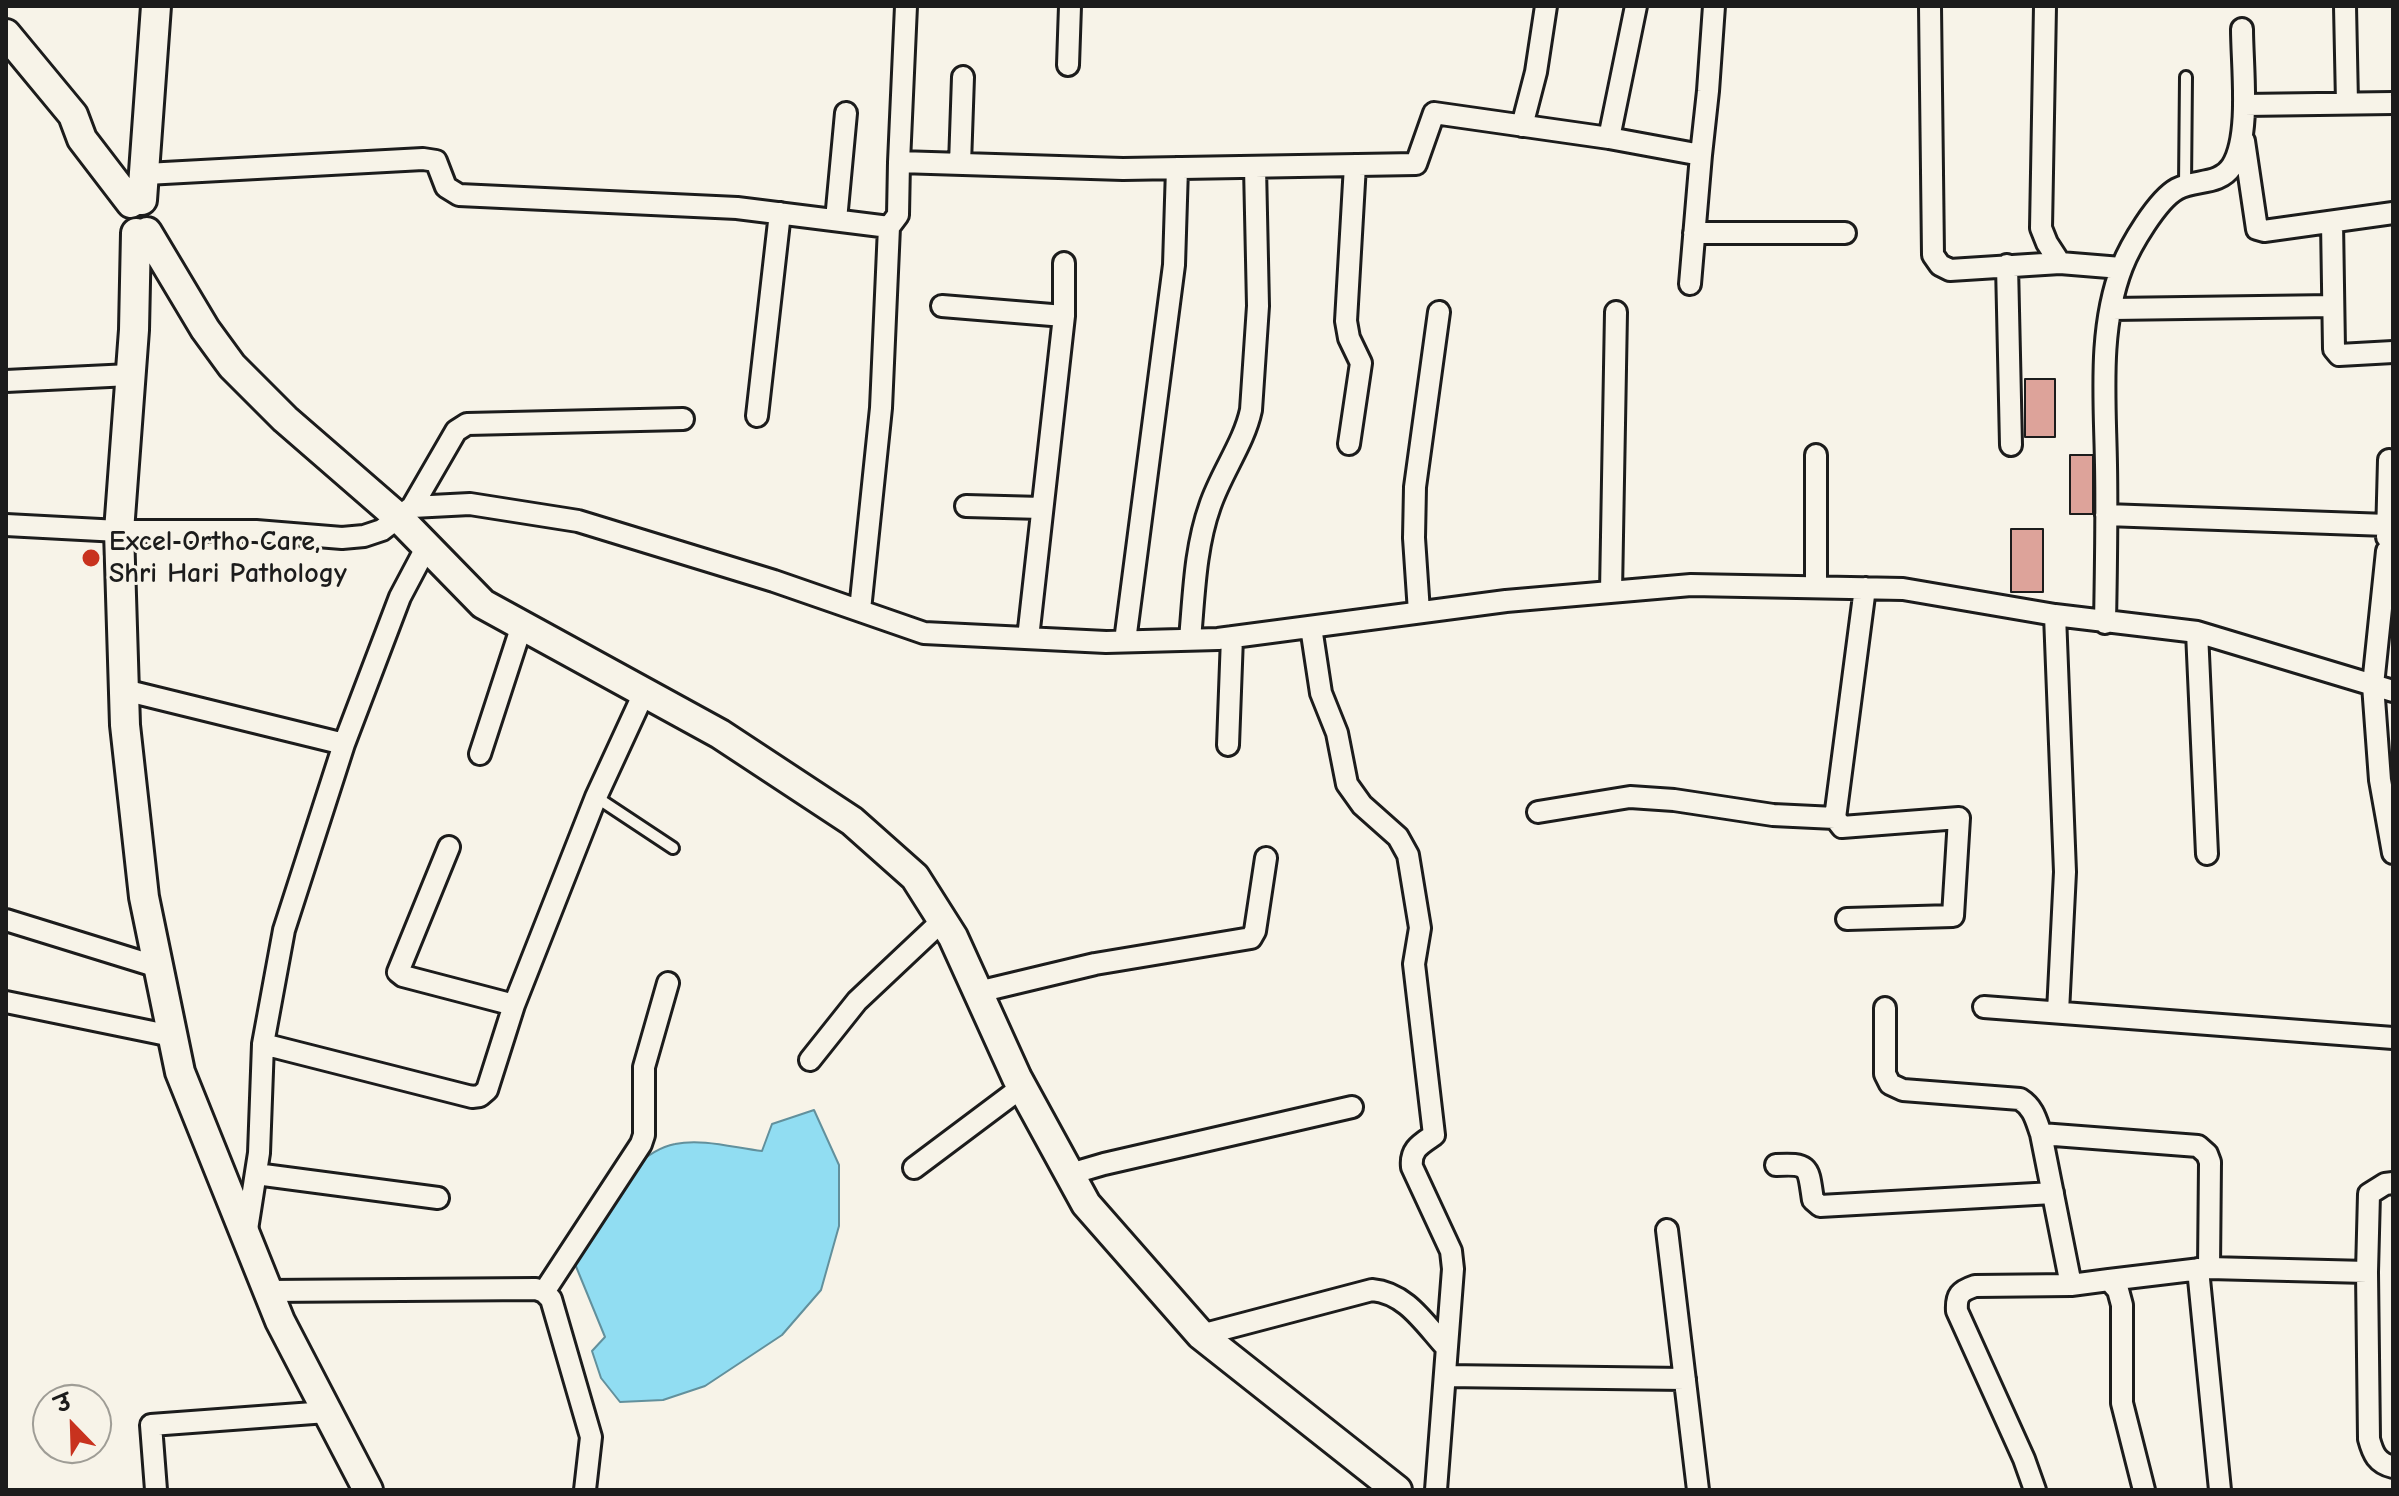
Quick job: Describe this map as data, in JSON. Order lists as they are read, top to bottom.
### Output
{
  "places": ["Excel Ortho Care, Shri Hari Pathology"],
  "north": "top left"
}
